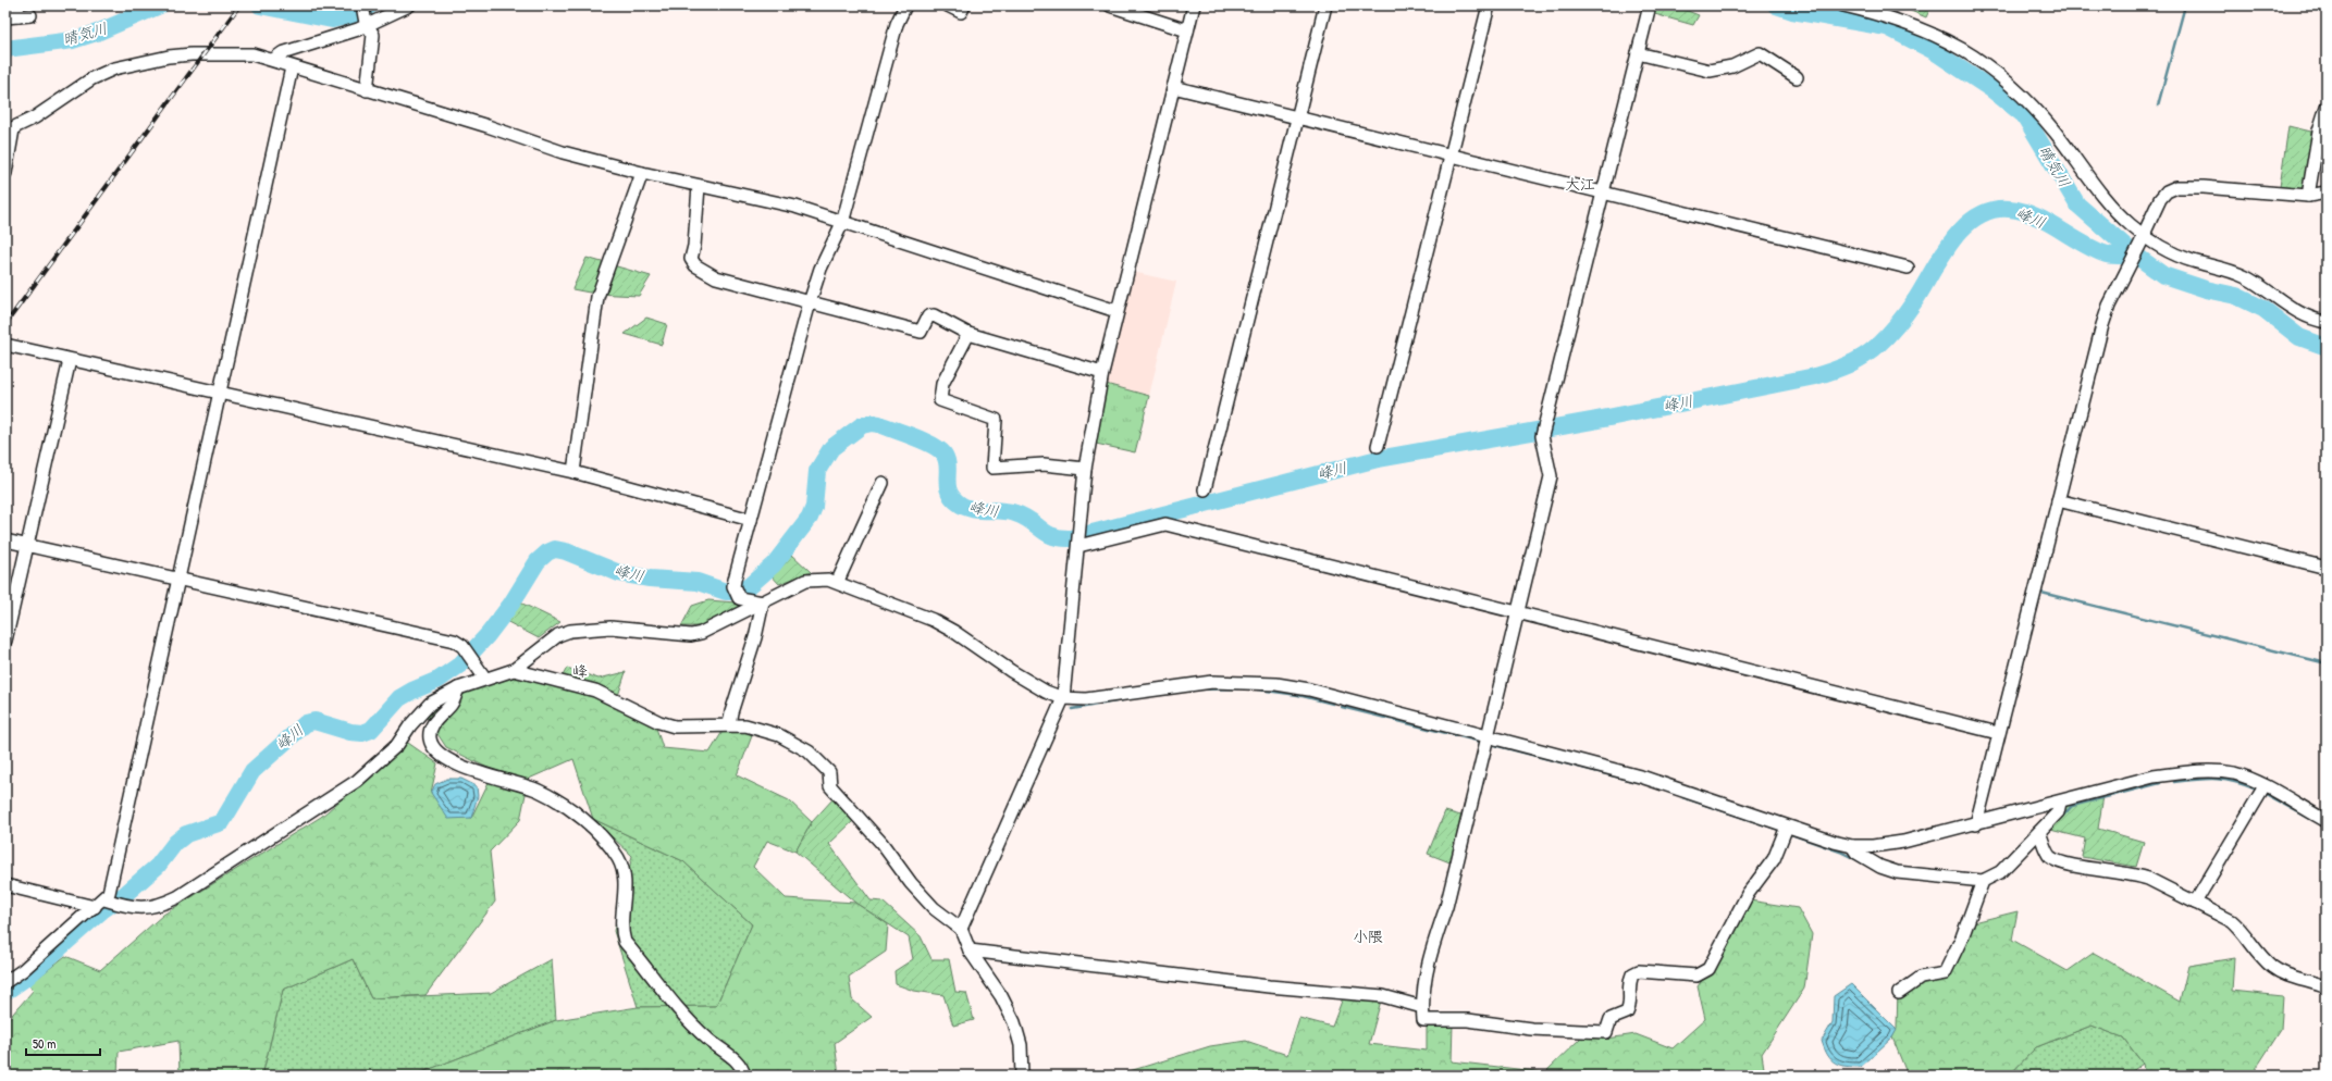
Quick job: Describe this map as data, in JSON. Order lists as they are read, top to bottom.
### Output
{
  "districts": ["大江", "峰", "小隈"],
  "water": ["晴気川", "峰川"],
  "scale_bar": "50 m"
}
